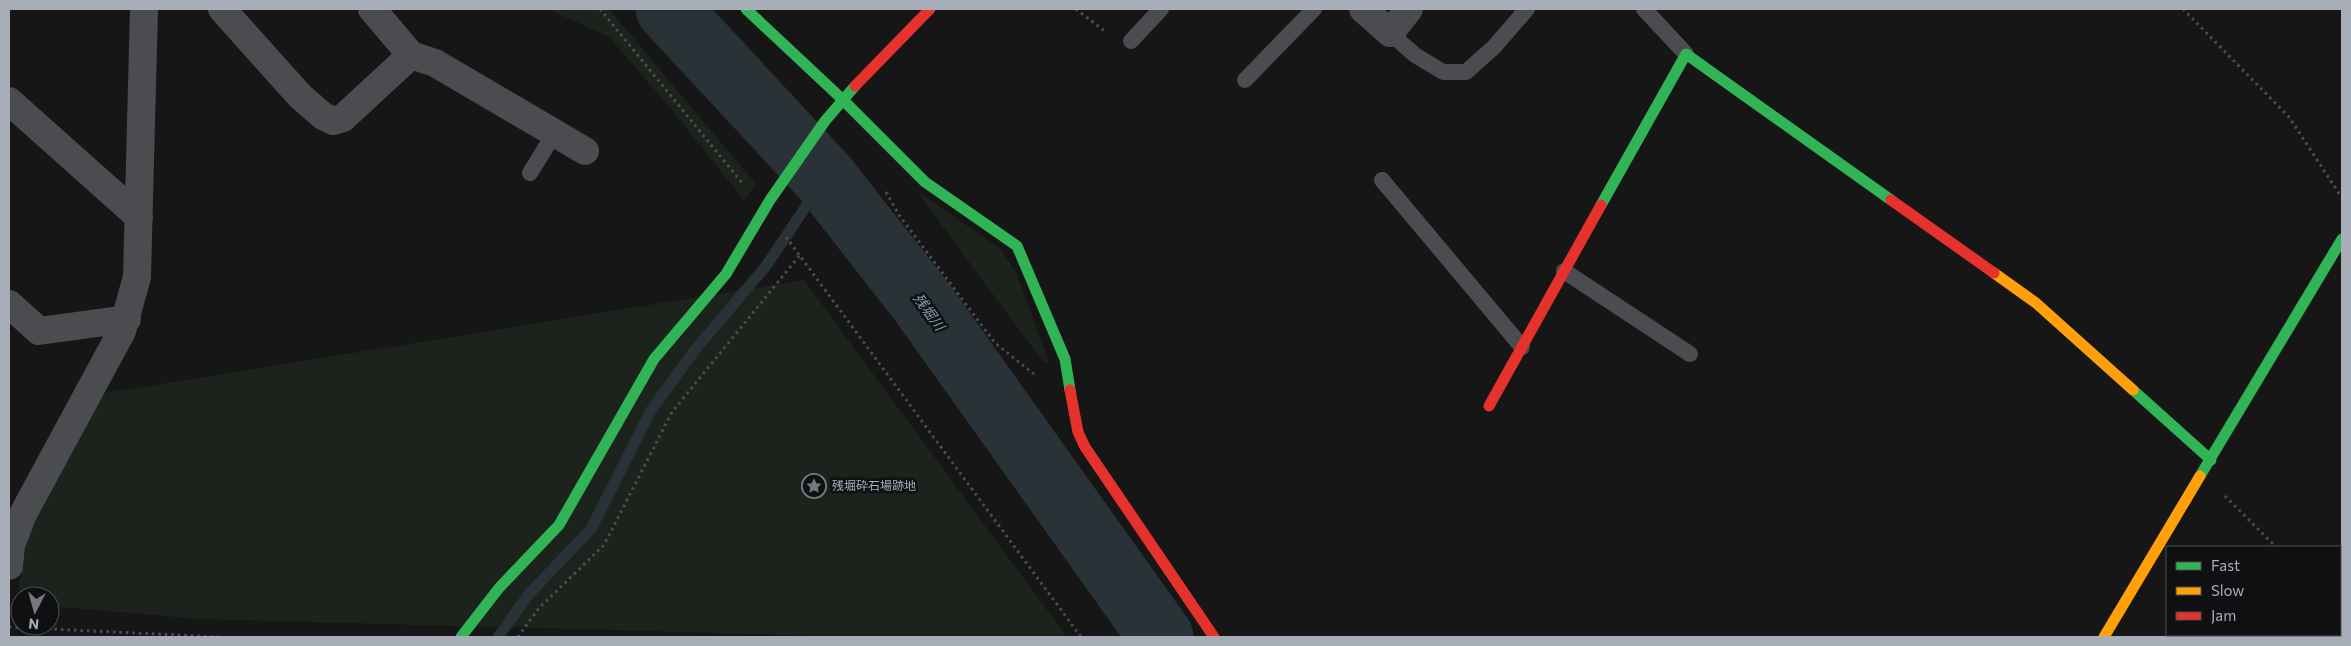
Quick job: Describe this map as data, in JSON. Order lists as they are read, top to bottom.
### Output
{
  "water": ["残堀川"],
  "places": {
    "place": ["残堀砕石場跡地"]
  },
  "legend": ["Fast", "Slow", "Jam"],
  "north": "bottom"
}
